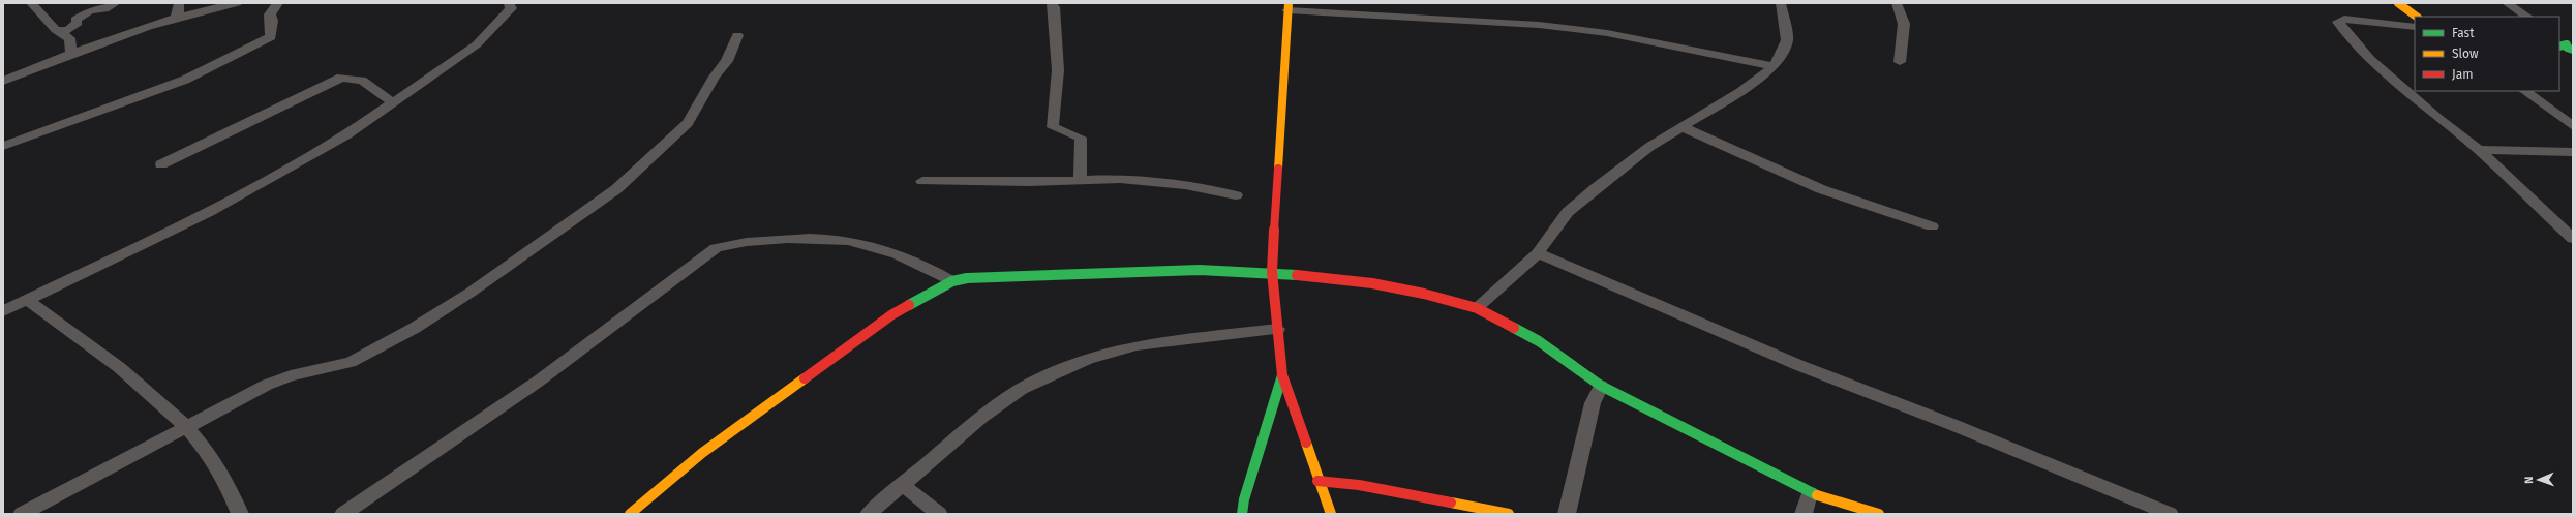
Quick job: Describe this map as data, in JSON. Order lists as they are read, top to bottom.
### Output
{
  "legend": ["Fast", "Slow", "Jam"],
  "north": "left"
}
